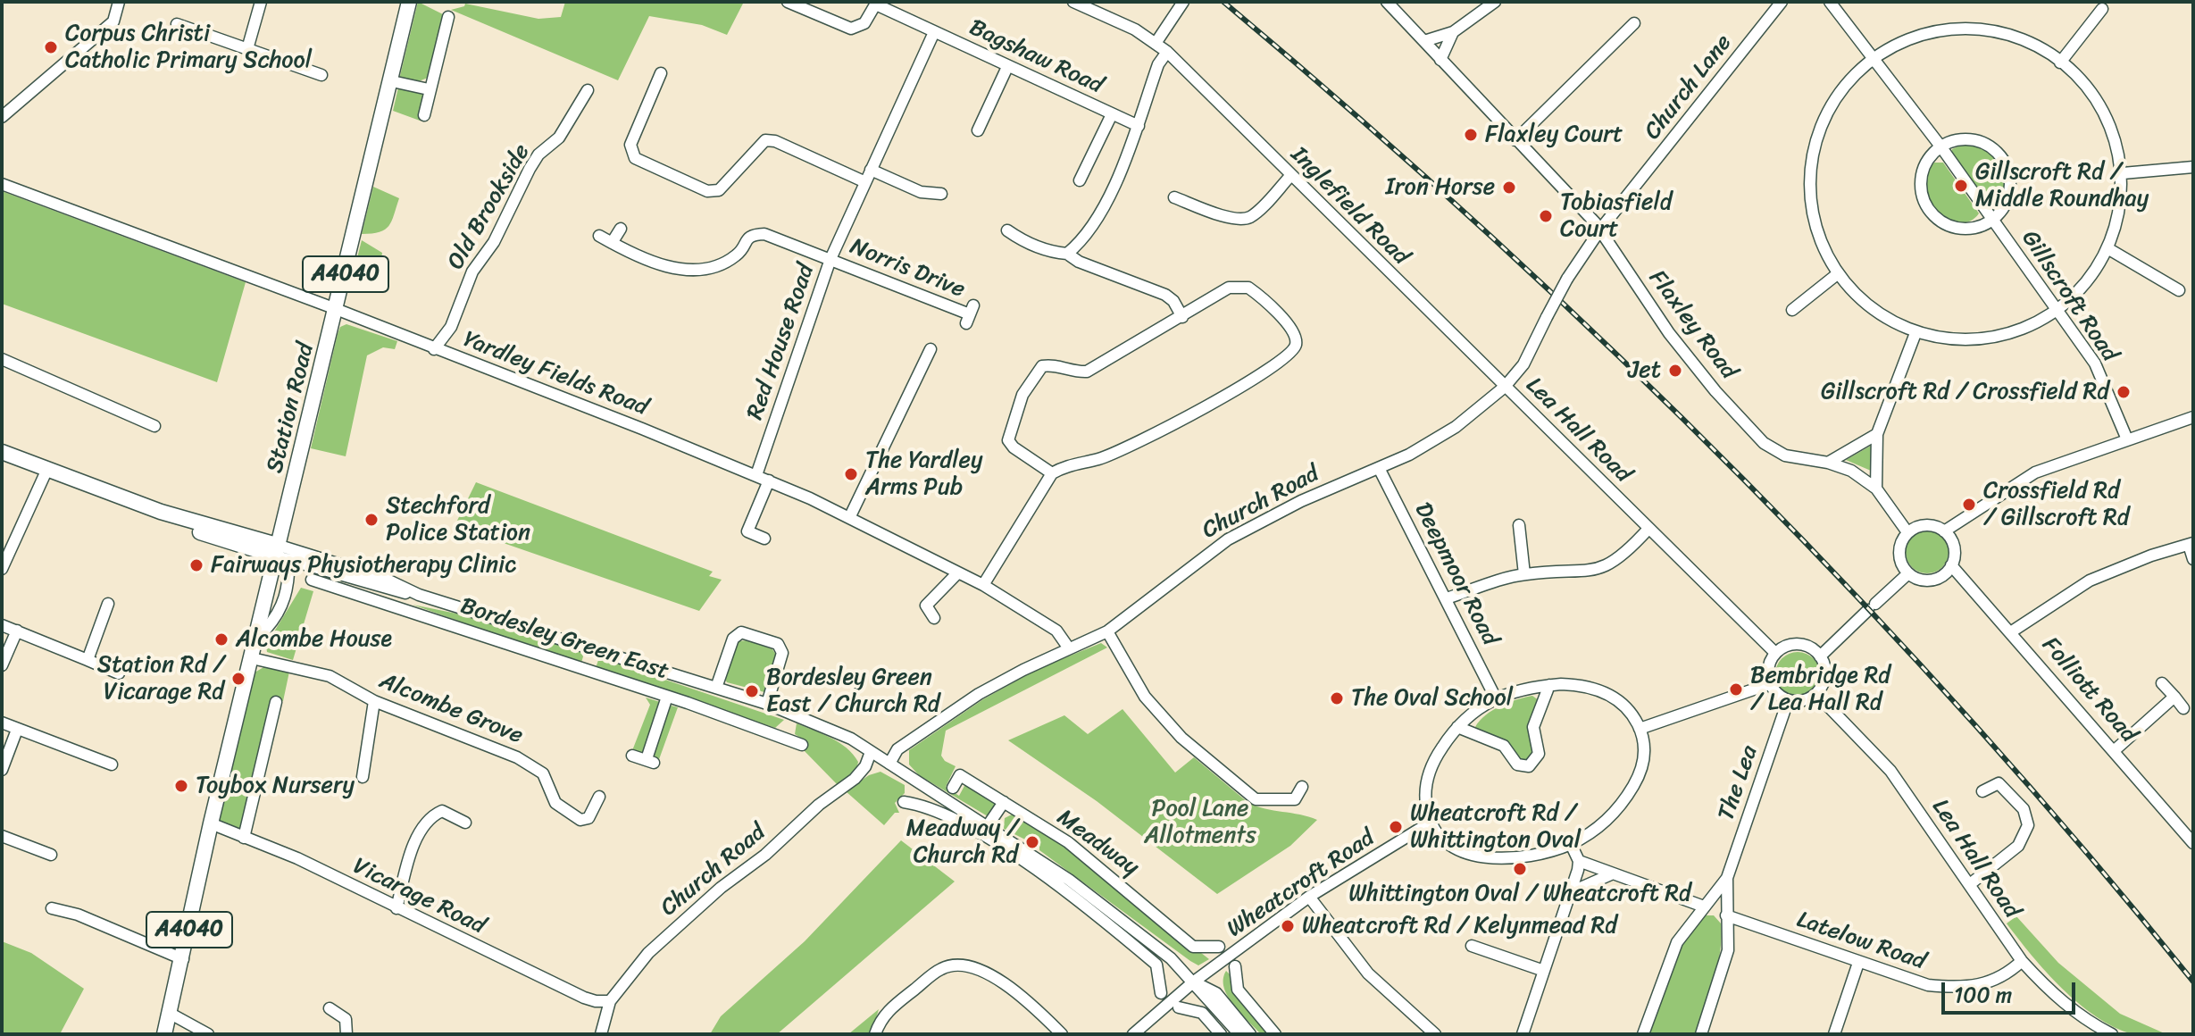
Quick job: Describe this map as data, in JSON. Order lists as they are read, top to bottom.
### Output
{
  "streets": {
    "main road": ["A4040", "Station Road", "Bordesley Green East"],
    "street": [
      "Bagshaw Road",
      "Church Lane",
      "Inglefield Road",
      "Old Brookside",
      "Norris Drive",
      "Gillscroft Road",
      "Flaxley Road",
      "Red House Road",
      "Yardley Fields Road",
      "Lea Hall Road",
      "Church Road",
      "Deepmoor Road",
      "Folliott Road",
      "Alcombe Grove",
      "The Lea",
      "Meadway",
      "Wheatcroft Road",
      "Vicarage Road",
      "Latelow Road"
    ]
  },
  "crossings": [
    ["Bagshaw Road", "Red House Road"],
    ["Church Lane", "Flaxley Road"],
    ["Church Lane", "Church Road"],
    ["Inglefield Road", "Lea Hall Road"],
    ["Inglefield Road", "Church Road"],
    ["Old Brookside", "Yardley Fields Road"],
    ["Norris Drive", "Red House Road"],
    ["A4040", "Station Road"],
    ["A4040", "Vicarage Road"],
    ["Flaxley Road", "Church Road"],
    ["Flaxley Road", "Folliott Road"],
    ["Red House Road", "Yardley Fields Road"],
    ["Yardley Fields Road", "Station Road"],
    ["Yardley Fields Road", "Church Road"],
    ["Station Road", "Bordesley Green East"],
    ["Station Road", "Alcombe Grove"],
    ["Station Road", "Vicarage Road"],
    ["Lea Hall Road", "Church Road"],
    ["Lea Hall Road", "The Lea"],
    ["Lea Hall Road", "Latelow Road"],
    ["Church Road", "Deepmoor Road"],
    ["Church Road", "Bordesley Green East"],
    ["Church Road", "Vicarage Road"],
    ["The Lea", "Latelow Road"]
  ],
  "parks": ["Pool Lane Allotments"],
  "places": [
    "Corpus Christi Catholic Primary School",
    "Flaxley Court",
    "Gillscroft Rd / Middle Roundhay",
    "Iron Horse",
    "Tobiasfield Court",
    "Jet",
    "Gillscroft Rd / Crossfield Rd",
    "The Yardley Arms Pub",
    "Crossfield Rd / Gillscroft Rd",
    "Stechford Police Station",
    "Fairways Physiotherapy Clinic",
    "Alcombe House",
    "Station Rd / Vicarage Rd",
    "Bembridge Rd / Lea Hall Rd",
    "Bordesley Green East / Church Rd",
    "The Oval School",
    "Toybox Nursery",
    "Wheatcroft Rd / Whittington Oval",
    "Meadway / Church Rd",
    "Whittington Oval / Wheatcroft Rd",
    "Wheatcroft Rd / Kelynmead Rd"
  ],
  "scale_bar": "100 m"
}
